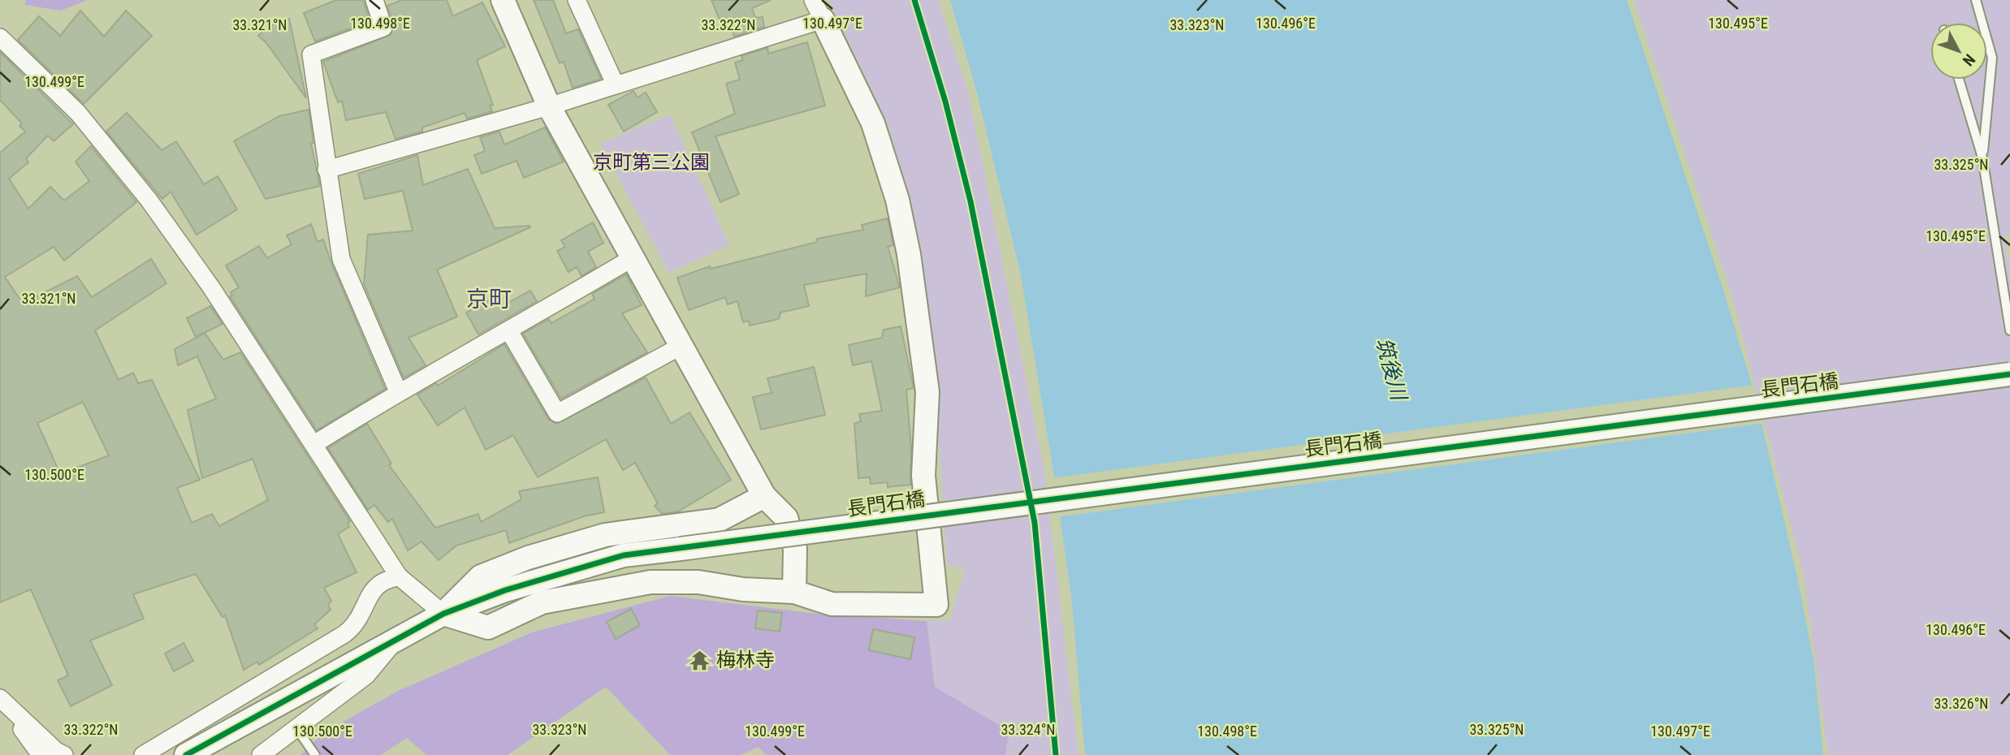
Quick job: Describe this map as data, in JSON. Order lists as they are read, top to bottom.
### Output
{
  "streets": {
    "street": ["長門石橋"]
  },
  "districts": ["京町"],
  "water": ["筑後川"],
  "parks": ["京町第三公園"],
  "places": {
    "temple": ["梅林寺"]
  },
  "north": "bottom right",
  "coordinates": [
    "130.498°E",
    "130.497°E",
    "130.496°E",
    "130.495°E",
    "33.321°N",
    "33.322°N",
    "33.323°N",
    "130.499°E",
    "33.325°N",
    "130.500°E",
    "33.326°N",
    "33.324°N"
  ]
}
